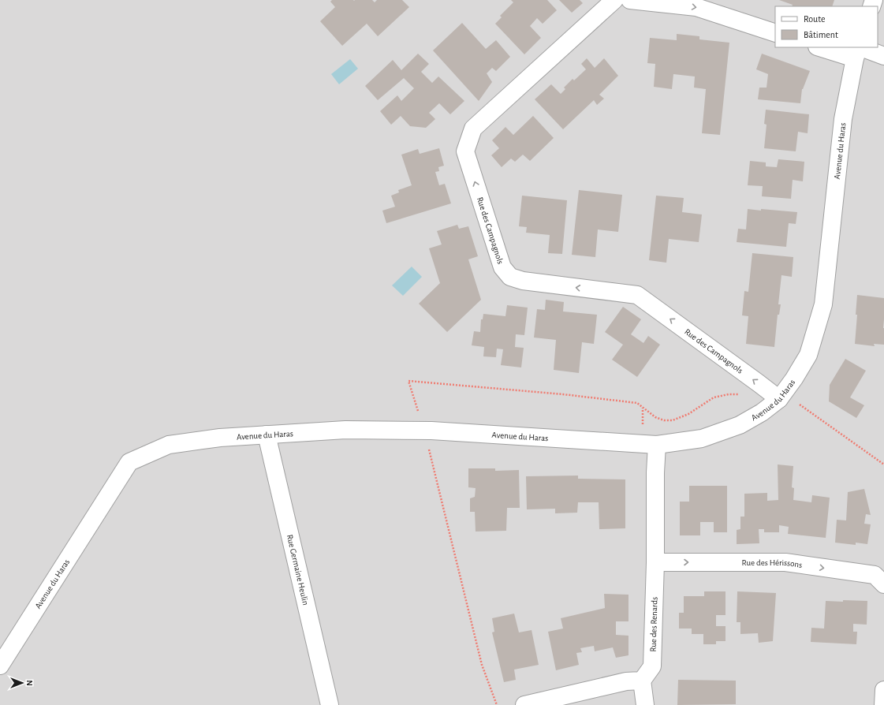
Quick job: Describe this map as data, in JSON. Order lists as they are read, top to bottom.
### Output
{
  "streets": {
    "street": [
      "Avenue du Haras",
      "Rue des Campagnols",
      "Rue des Hérissons",
      "Rue Germaine Heulin",
      "Rue des Renards"
    ]
  },
  "crossings": [
    ["Avenue du Haras", "Rue des Campagnols"],
    ["Avenue du Haras", "Rue Germaine Heulin"],
    ["Avenue du Haras", "Rue des Renards"],
    ["Rue des Hérissons", "Rue des Renards"]
  ],
  "one_way": ["Rue des Hérissons"],
  "legend": ["Route", "Bâtiment"],
  "north": "right"
}
